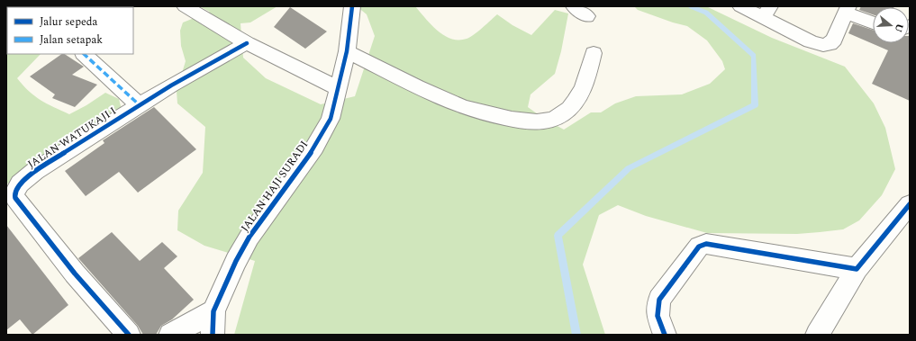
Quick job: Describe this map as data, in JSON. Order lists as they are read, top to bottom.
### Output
{
  "streets": {
    "street": ["JALAN WATUKAJI I", "JALAN HAJI SURADI"]
  },
  "legend": ["Jalur sepeda", "Jalan setapak"],
  "north": "right"
}
